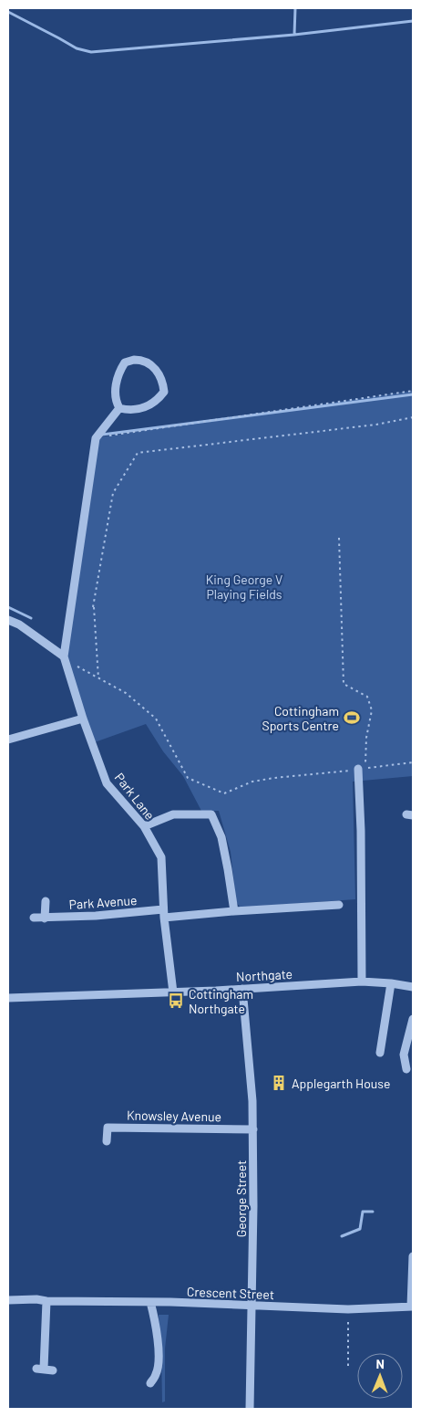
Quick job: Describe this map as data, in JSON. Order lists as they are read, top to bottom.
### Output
{
  "streets": {
    "street": [
      "Park Lane",
      "Park Avenue",
      "Northgate",
      "Knowsley Avenue",
      "George Street",
      "Crescent Street"
    ]
  },
  "crossings": [
    ["Park Lane", "Park Avenue"],
    ["Park Lane", "Northgate"],
    ["Northgate", "George Street"],
    ["Knowsley Avenue", "George Street"],
    ["George Street", "Crescent Street"]
  ],
  "parks": ["King George V Playing Fields"],
  "places": {
    "sports": ["Cottingham Sports Centre"],
    "bus stop": ["Cottingham Northgate"],
    "building": ["Applegarth House"]
  },
  "north": "top"
}
